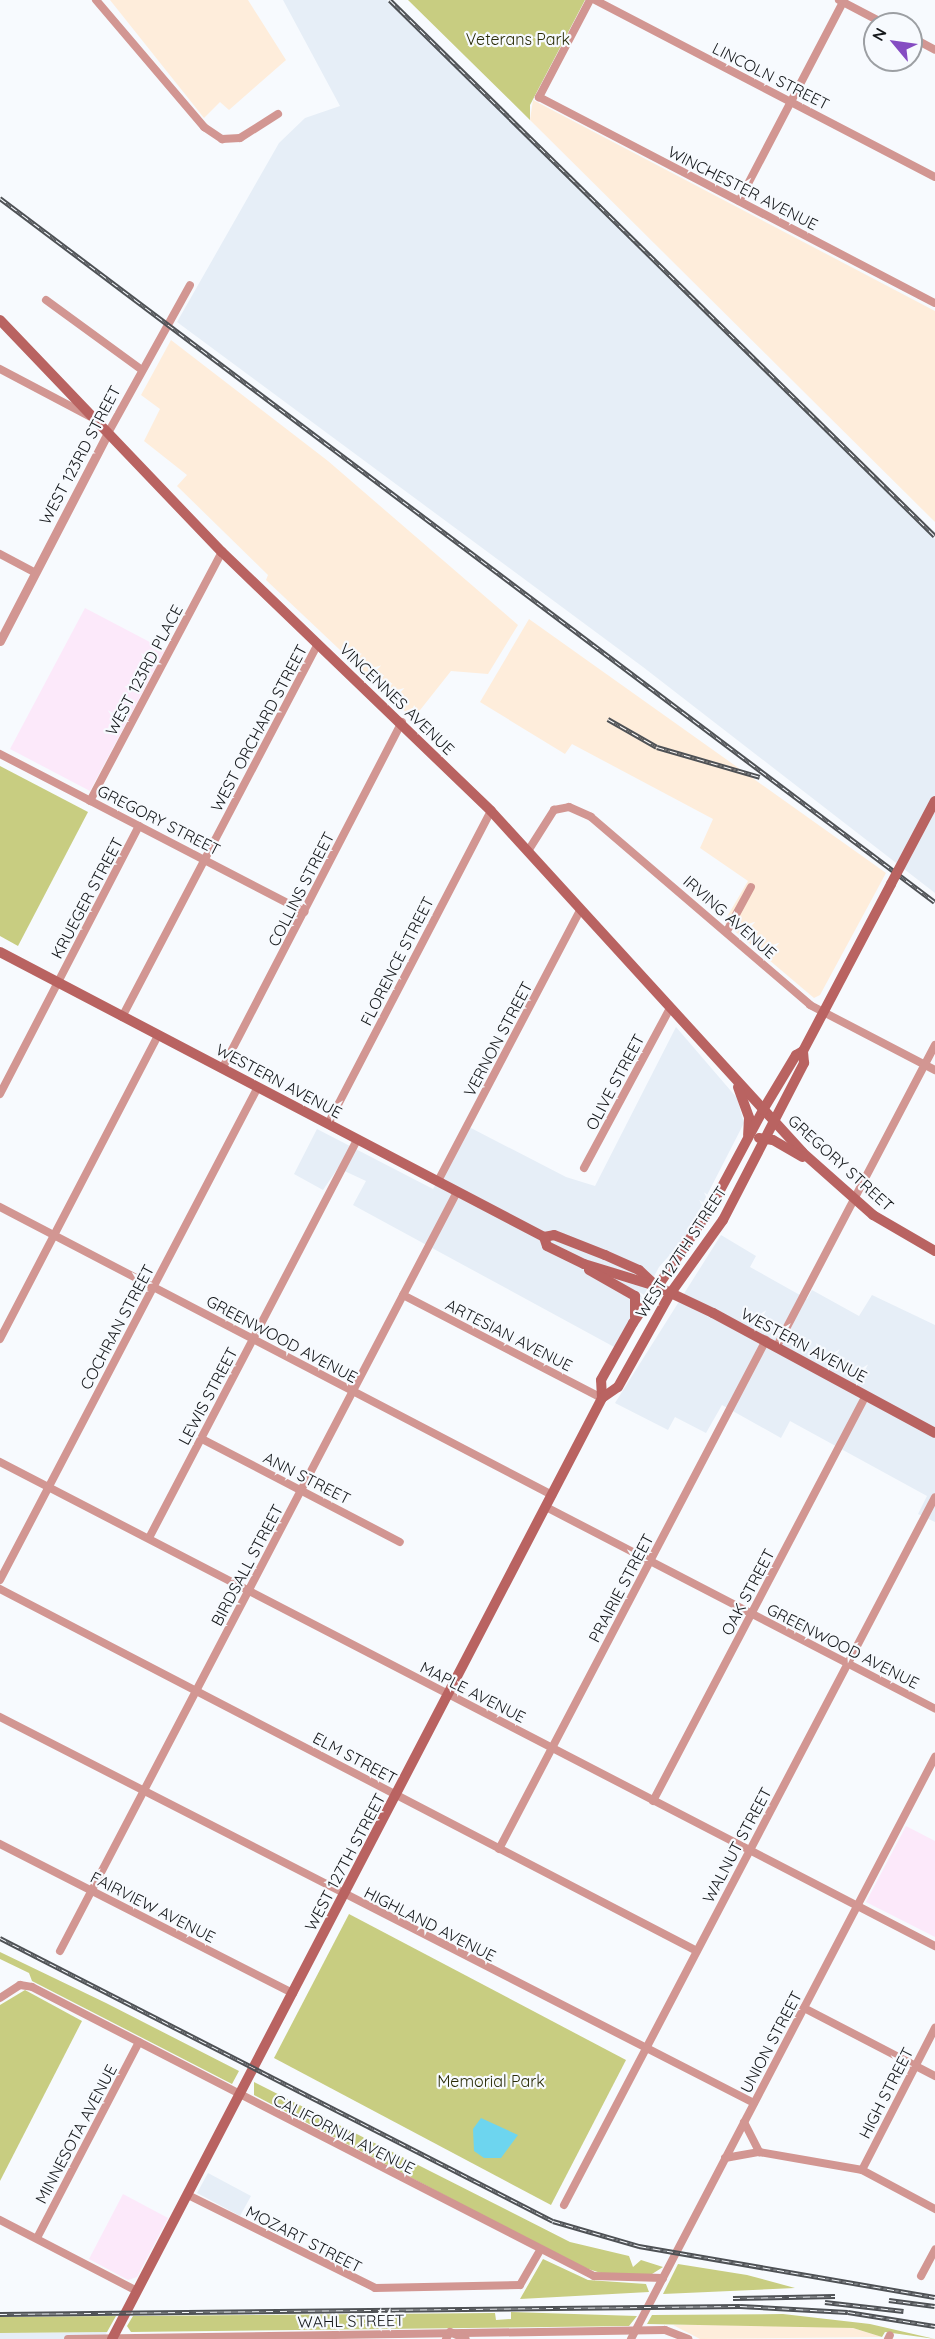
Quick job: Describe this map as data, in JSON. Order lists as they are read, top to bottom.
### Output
{
  "streets": {
    "main road": [
      "VINCENNES AVENUE",
      "GREGORY STREET",
      "WESTERN AVENUE",
      "WEST 127TH STREET"
    ],
    "street": [
      "LINCOLN STREET",
      "WINCHESTER AVENUE",
      "WEST 123RD STREET",
      "WEST 123RD PLACE",
      "WEST ORCHARD STREET",
      "COLLINS STREET",
      "KRUEGER STREET",
      "IRVING AVENUE",
      "FLORENCE STREET",
      "VERNON STREET",
      "OLIVE STREET",
      "COCHRAN STREET",
      "ARTESIAN AVENUE",
      "GREENWOOD AVENUE",
      "LEWIS STREET",
      "ANN STREET",
      "BIRDSALL STREET",
      "PRAIRIE STREET",
      "OAK STREET",
      "MAPLE AVENUE",
      "ELM STREET",
      "WALNUT STREET",
      "FAIRVIEW AVENUE",
      "HIGHLAND AVENUE",
      "UNION STREET",
      "HIGH STREET",
      "MINNESOTA AVENUE",
      "CALIFORNIA AVENUE",
      "MOZART STREET",
      "WAHL STREET"
    ]
  },
  "crossings": [
    ["WEST 123RD STREET", "VINCENNES AVENUE"],
    ["WEST 123RD PLACE", "VINCENNES AVENUE"],
    ["WEST 123RD PLACE", "GREGORY STREET"],
    ["VINCENNES AVENUE", "WEST ORCHARD STREET"],
    ["VINCENNES AVENUE", "GREGORY STREET"],
    ["VINCENNES AVENUE", "COLLINS STREET"],
    ["VINCENNES AVENUE", "IRVING AVENUE"],
    ["VINCENNES AVENUE", "FLORENCE STREET"],
    ["VINCENNES AVENUE", "VERNON STREET"],
    ["VINCENNES AVENUE", "OLIVE STREET"],
    ["VINCENNES AVENUE", "WEST 127TH STREET"],
    ["WEST ORCHARD STREET", "GREGORY STREET"],
    ["WEST ORCHARD STREET", "WESTERN AVENUE"],
    ["GREGORY STREET", "COLLINS STREET"],
    ["GREGORY STREET", "KRUEGER STREET"],
    ["GREGORY STREET", "WEST 127TH STREET"],
    ["COLLINS STREET", "WESTERN AVENUE"],
    ["KRUEGER STREET", "WESTERN AVENUE"],
    ["IRVING AVENUE", "WEST 127TH STREET"],
    ["FLORENCE STREET", "WESTERN AVENUE"],
    ["VERNON STREET", "WESTERN AVENUE"],
    ["WESTERN AVENUE", "WEST 127TH STREET"],
    ["WESTERN AVENUE", "COCHRAN STREET"],
    ["WESTERN AVENUE", "LEWIS STREET"],
    ["WESTERN AVENUE", "BIRDSALL STREET"],
    ["WESTERN AVENUE", "PRAIRIE STREET"],
    ["WESTERN AVENUE", "OAK STREET"],
    ["WEST 127TH STREET", "ARTESIAN AVENUE"],
    ["WEST 127TH STREET", "GREENWOOD AVENUE"],
    ["WEST 127TH STREET", "MAPLE AVENUE"],
    ["WEST 127TH STREET", "ELM STREET"],
    ["WEST 127TH STREET", "FAIRVIEW AVENUE"],
    ["WEST 127TH STREET", "HIGHLAND AVENUE"],
    ["WEST 127TH STREET", "CALIFORNIA AVENUE"],
    ["WEST 127TH STREET", "MOZART STREET"],
    ["WEST 127TH STREET", "WAHL STREET"],
    ["COCHRAN STREET", "GREENWOOD AVENUE"],
    ["COCHRAN STREET", "MAPLE AVENUE"],
    ["ARTESIAN AVENUE", "BIRDSALL STREET"],
    ["GREENWOOD AVENUE", "LEWIS STREET"],
    ["GREENWOOD AVENUE", "BIRDSALL STREET"],
    ["GREENWOOD AVENUE", "PRAIRIE STREET"],
    ["GREENWOOD AVENUE", "OAK STREET"],
    ["GREENWOOD AVENUE", "WALNUT STREET"],
    ["LEWIS STREET", "ANN STREET"],
    ["LEWIS STREET", "MAPLE AVENUE"],
    ["ANN STREET", "BIRDSALL STREET"],
    ["BIRDSALL STREET", "MAPLE AVENUE"],
    ["BIRDSALL STREET", "ELM STREET"],
    ["BIRDSALL STREET", "FAIRVIEW AVENUE"],
    ["BIRDSALL STREET", "HIGHLAND AVENUE"],
    ["PRAIRIE STREET", "MAPLE AVENUE"],
    ["PRAIRIE STREET", "ELM STREET"],
    ["OAK STREET", "MAPLE AVENUE"],
    ["MAPLE AVENUE", "WALNUT STREET"],
    ["MAPLE AVENUE", "UNION STREET"],
    ["ELM STREET", "WALNUT STREET"],
    ["WALNUT STREET", "HIGHLAND AVENUE"],
    ["HIGHLAND AVENUE", "UNION STREET"],
    ["UNION STREET", "CALIFORNIA AVENUE"],
    ["UNION STREET", "WAHL STREET"],
    ["MINNESOTA AVENUE", "CALIFORNIA AVENUE"],
    ["CALIFORNIA AVENUE", "MOZART STREET"]
  ],
  "parks": ["Veterans Park", "Memorial Park"],
  "north": "top left"
}
